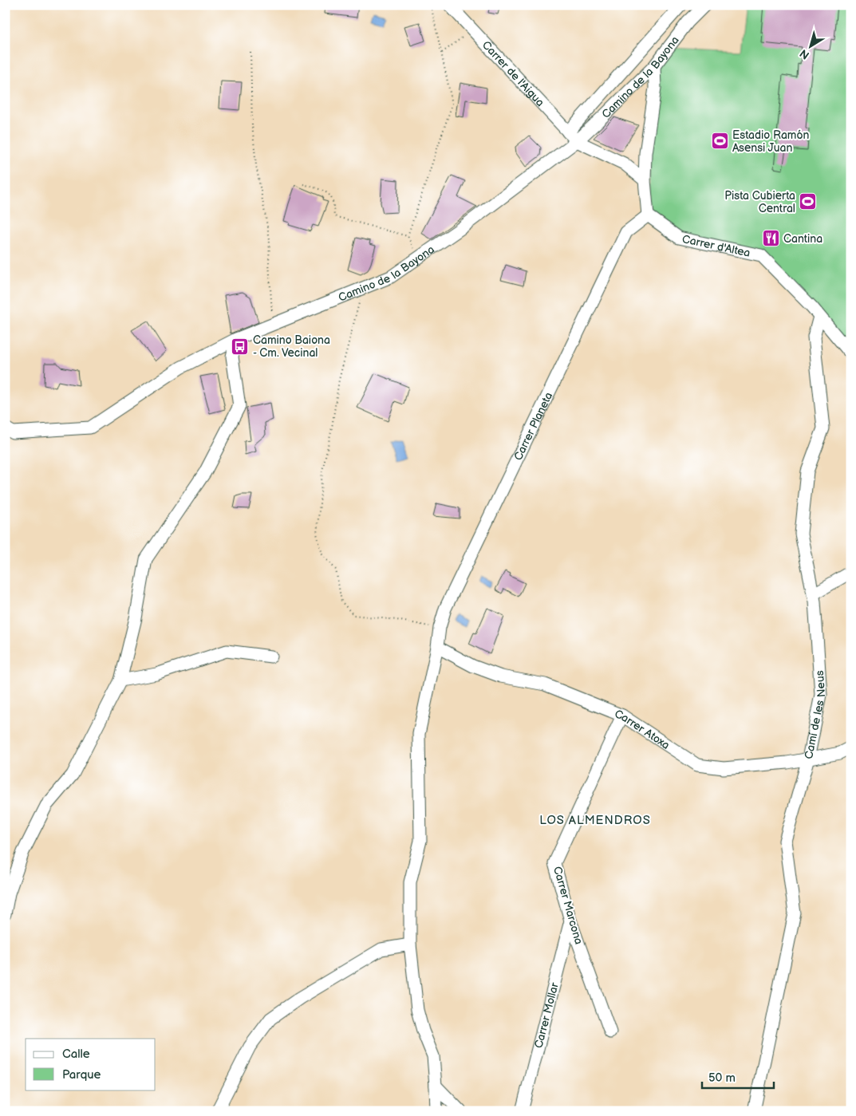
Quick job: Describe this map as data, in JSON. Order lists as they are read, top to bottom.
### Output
{
  "streets": {
    "street": [
      "Carrer de l'Aigua",
      "Camino de la Bayona",
      "Carrer d'Altea",
      "Carrer Planeta",
      "Camí de les Neus",
      "Carrer Atoxa",
      "Carrer Marcona",
      "Carrer Mollar"
    ]
  },
  "crossings": [
    ["Carrer de l'Aigua", "Camino de la Bayona"],
    ["Carrer d'Altea", "Carrer Planeta"],
    ["Carrer d'Altea", "Camí de les Neus"],
    ["Carrer Planeta", "Carrer Atoxa"],
    ["Camí de les Neus", "Carrer Atoxa"],
    ["Carrer Atoxa", "Carrer Marcona"],
    ["Carrer Marcona", "Carrer Mollar"]
  ],
  "districts": ["LOS ALMENDROS"],
  "places": {
    "sports": ["Estadio Ramón Asensi Juan", "Pista Cubierta Central"],
    "restaurant": ["Cantina"],
    "bus stop": ["Camino Baiona - Cm. Vecinal"]
  },
  "legend": ["Calle", "Parque"],
  "scale_bar": "50 m",
  "north": "bottom left"
}
